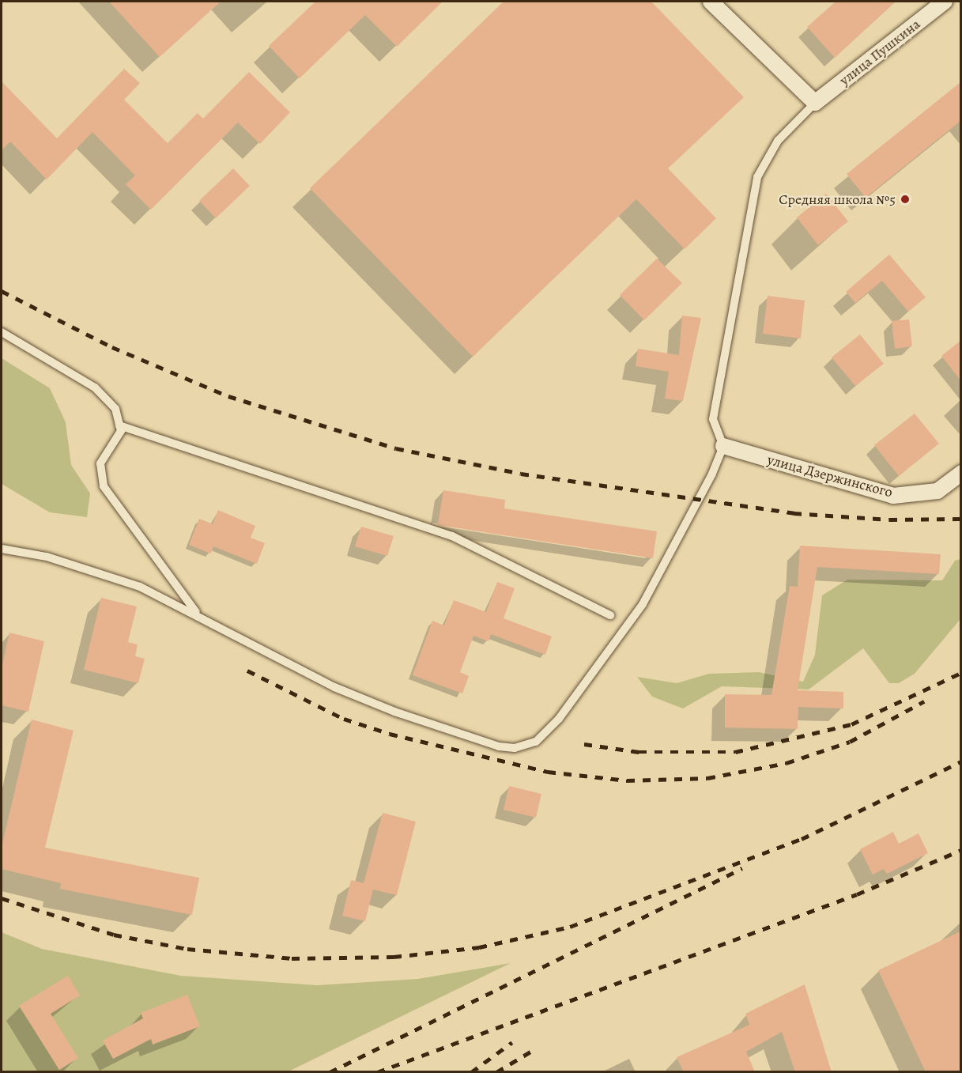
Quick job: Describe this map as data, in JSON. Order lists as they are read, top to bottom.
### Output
{
  "streets": {
    "street": ["улица Пушкина", "улица Дзержинского"]
  },
  "places": ["Средняя школа №5"]
}
